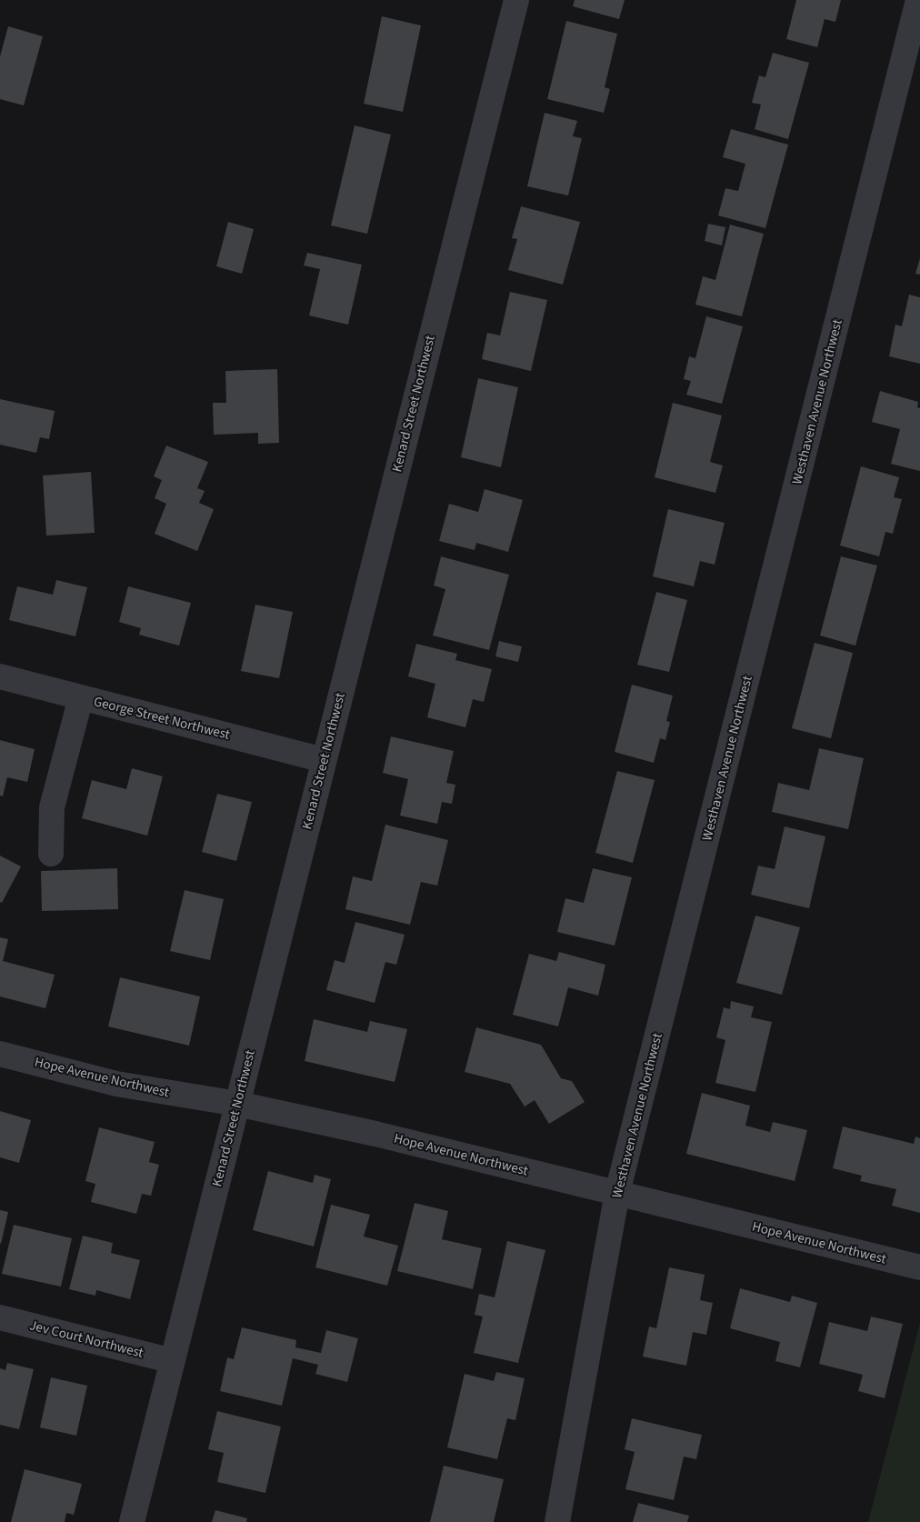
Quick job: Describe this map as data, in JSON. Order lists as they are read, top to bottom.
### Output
{
  "streets": {
    "street": [
      "Westhaven Avenue Northwest",
      "Kenard Street Northwest",
      "George Street Northwest",
      "Hope Avenue Northwest",
      "Jev Court Northwest"
    ]
  },
  "crossings": [
    ["Westhaven Avenue Northwest", "Hope Avenue Northwest"],
    ["Kenard Street Northwest", "George Street Northwest"],
    ["Kenard Street Northwest", "Hope Avenue Northwest"],
    ["Kenard Street Northwest", "Jev Court Northwest"]
  ]
}
